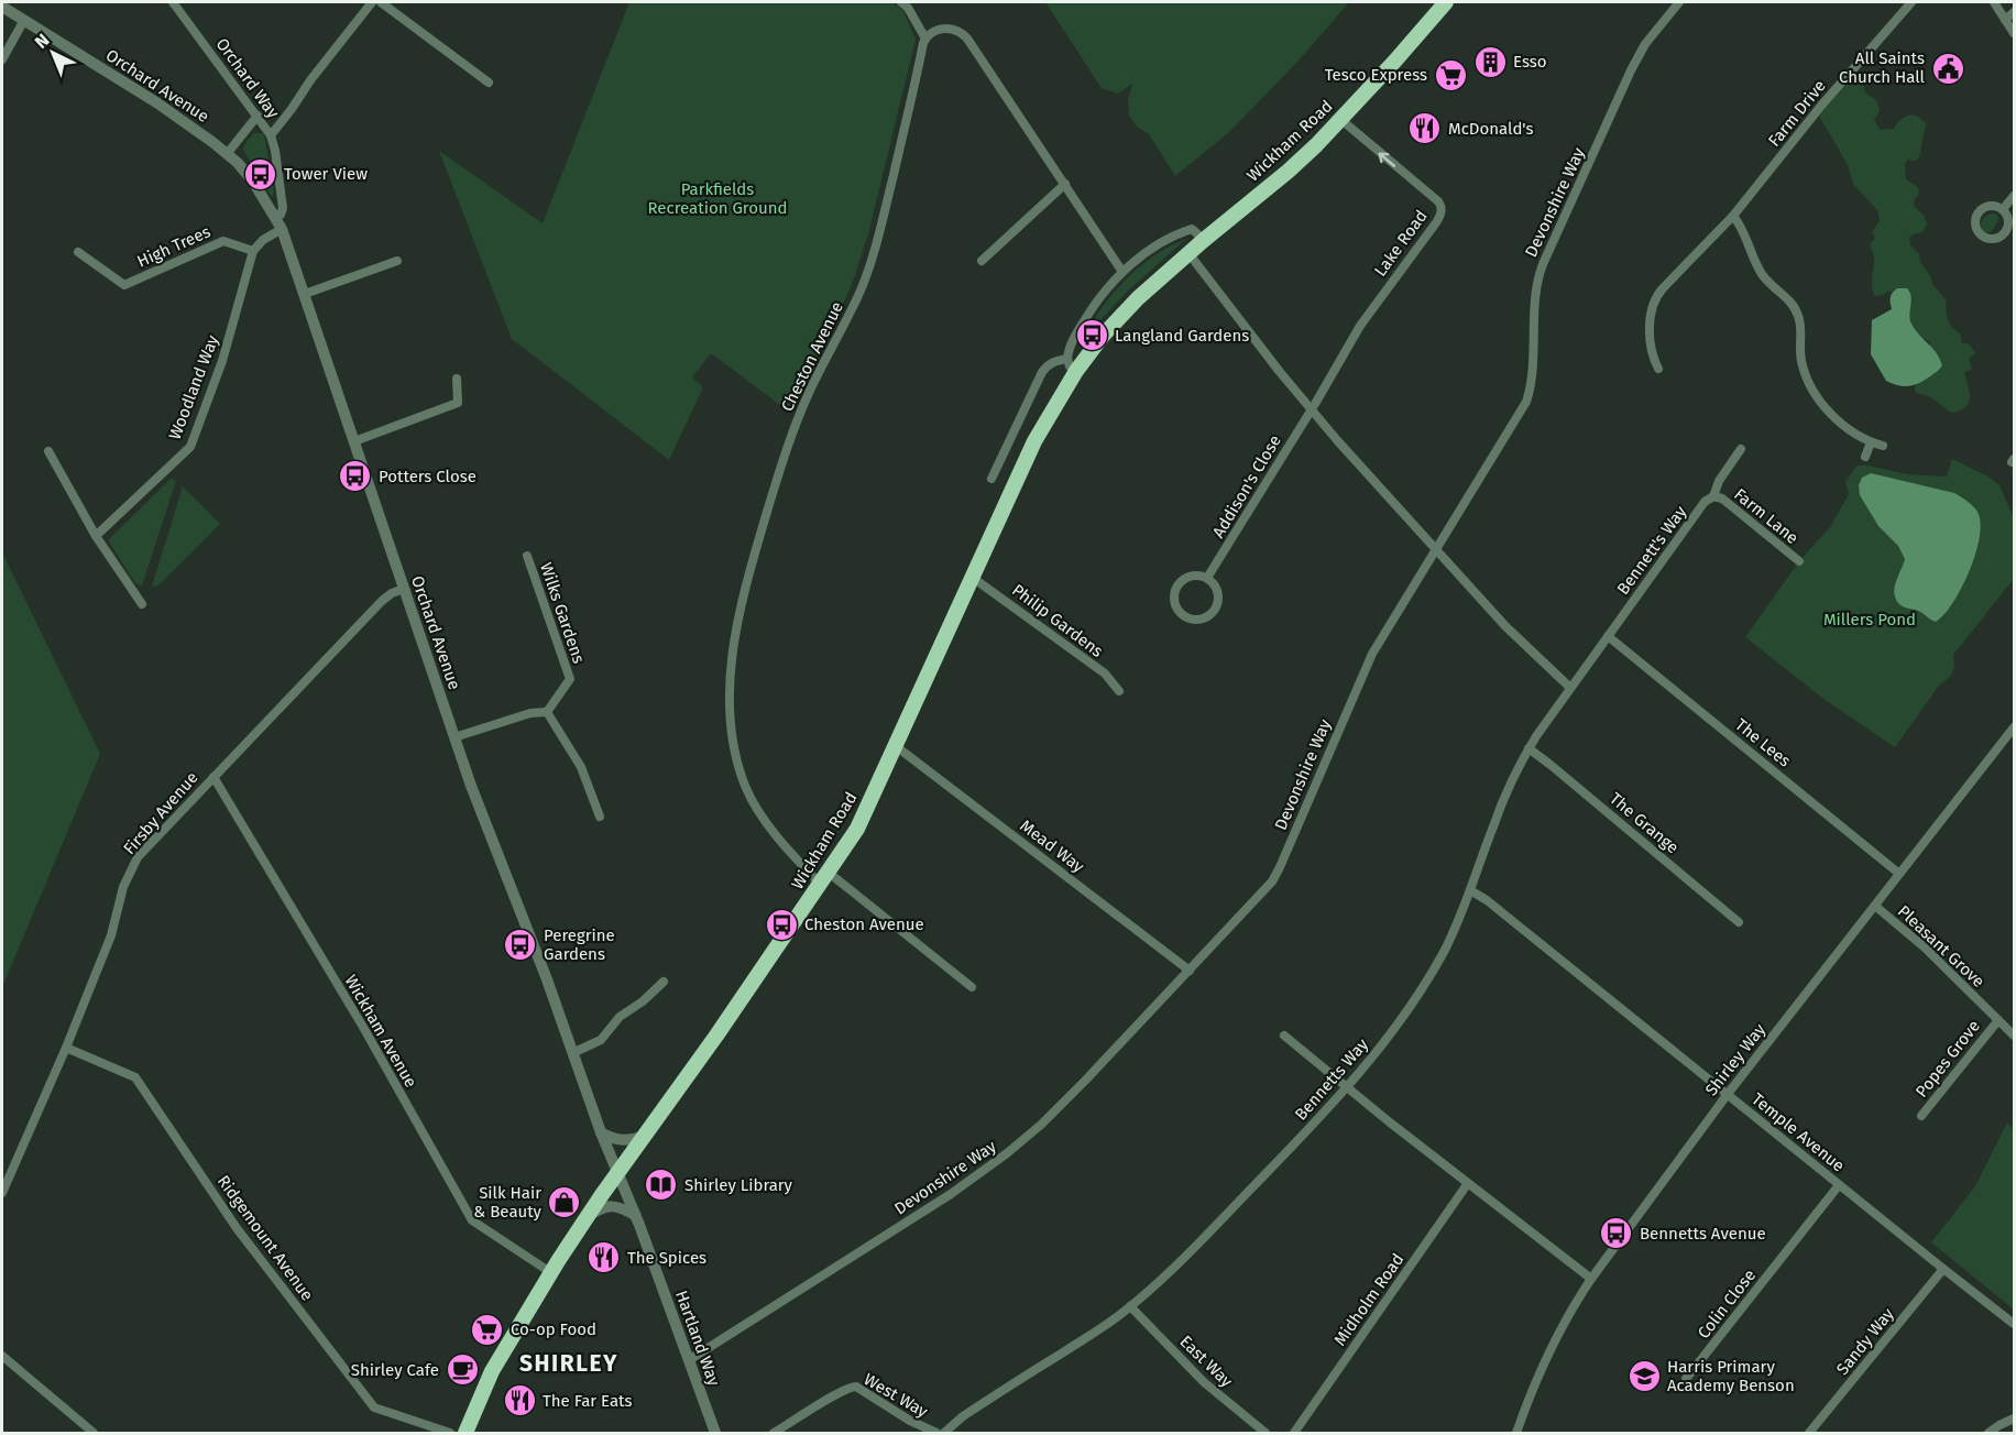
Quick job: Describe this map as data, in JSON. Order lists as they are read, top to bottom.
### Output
{
  "streets": {
    "highway": ["Wickham Road"],
    "street": [
      "Orchard Way",
      "Orchard Avenue",
      "Farm Drive",
      "Devonshire Way",
      "Lake Road",
      "High Trees",
      "Cheston Avenue",
      "Woodland Way",
      "Addison's Close",
      "Farm Lane",
      "Bennett's Way",
      "Wilks Gardens",
      "Philip Gardens",
      "The Lees",
      "Firsby Avenue",
      "The Grange",
      "Mead Way",
      "Pleasant Grove",
      "Wickham Avenue",
      "Popes Grove",
      "Shirley Way",
      "Bennetts Way",
      "Temple Avenue",
      "Ridgemount Avenue",
      "Midholm Road",
      "Colin Close",
      "Hartland Way",
      "Sandy Way",
      "East Way",
      "West Way"
    ]
  },
  "crossings": [
    ["Orchard Way", "Orchard Avenue"],
    ["Orchard Avenue", "Wickham Road"],
    ["Orchard Avenue", "Firsby Avenue"],
    ["Orchard Avenue", "Hartland Way"],
    ["Wickham Road", "Lake Road"],
    ["Wickham Road", "Cheston Avenue"],
    ["Wickham Road", "Philip Gardens"],
    ["Wickham Road", "Mead Way"],
    ["Wickham Road", "Wickham Avenue"],
    ["Wickham Road", "Hartland Way"],
    ["Devonshire Way", "Mead Way"],
    ["Devonshire Way", "Hartland Way"],
    ["Lake Road", "Addison's Close"],
    ["High Trees", "Woodland Way"],
    ["Farm Lane", "Bennett's Way"],
    ["Bennett's Way", "The Lees"],
    ["Bennett's Way", "Bennetts Way"],
    ["The Lees", "Shirley Way"],
    ["The Lees", "Bennetts Way"],
    ["Firsby Avenue", "Wickham Avenue"],
    ["Firsby Avenue", "Ridgemount Avenue"],
    ["The Grange", "Bennetts Way"],
    ["Pleasant Grove", "Popes Grove"],
    ["Pleasant Grove", "Shirley Way"],
    ["Shirley Way", "Temple Avenue"],
    ["Bennetts Way", "Temple Avenue"],
    ["Bennetts Way", "East Way"],
    ["Temple Avenue", "Colin Close"],
    ["Temple Avenue", "Sandy Way"]
  ],
  "districts": ["SHIRLEY"],
  "parks": ["Parkfields Recreation Ground", "Millers Pond"],
  "places": {
    "building": ["Esso"],
    "public building": ["All Saints Church Hall"],
    "supermarket": ["Tesco Express", "Co-op Food"],
    "restaurant": ["McDonald's", "The Spices", "The Far Eats"],
    "bus stop": [
      "Tower View",
      "Langland Gardens",
      "Potters Close",
      "Cheston Avenue",
      "Peregrine Gardens",
      "Bennetts Avenue"
    ],
    "library": ["Shirley Library"],
    "shop": ["Silk Hair & Beauty"],
    "cafe": ["Shirley Cafe"],
    "school or university": ["Harris Primary Academy Benson"]
  },
  "north": "top left"
}
